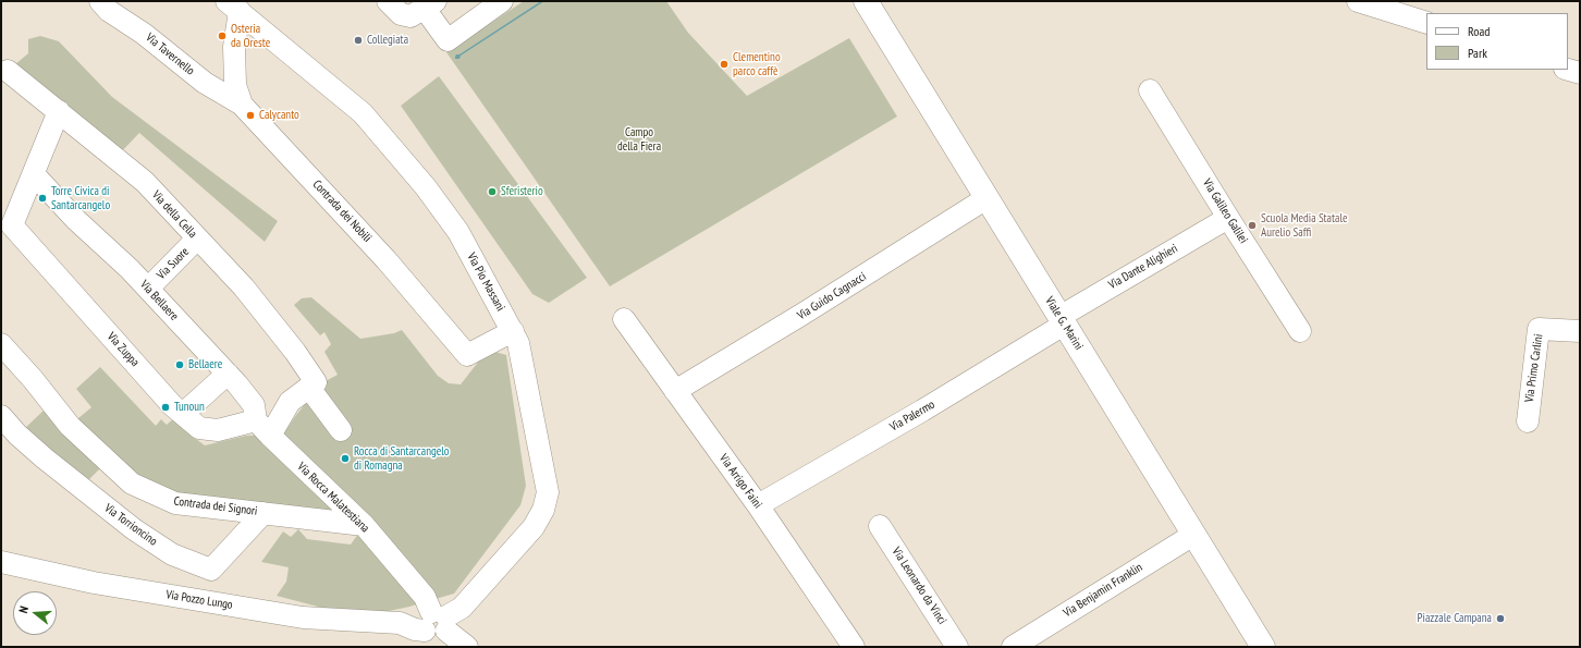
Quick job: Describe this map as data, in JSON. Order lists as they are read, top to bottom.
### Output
{
  "streets": {
    "main road": ["Viale G. Marini"],
    "street": [
      "Via Tavernello",
      "Contrada dei Nobili",
      "Via Galileo Galilei",
      "Via della Cella",
      "Via Suore",
      "Via Dante Alighieri",
      "Via Pio Massani",
      "Via Guido Cagnacci",
      "Via Bellaere",
      "Via Zuppa",
      "Via Primo Carlini",
      "Via Palermo",
      "Via Arrigo Faini",
      "Via Rocca Malatestiana",
      "Contrada dei Signori",
      "Via Torrioncino",
      "Via Leonardo da Vinci",
      "Via Benjamin Franklin",
      "Via Pozzo Lungo"
    ]
  },
  "crossings": [
    ["Via Tavernello", "Contrada dei Nobili"],
    ["Contrada dei Nobili", "Via Pio Massani"],
    ["Via Galileo Galilei", "Via Dante Alighieri"],
    ["Via della Cella", "Via Suore"],
    ["Via Suore", "Via Bellaere"],
    ["Via Dante Alighieri", "Viale G. Marini"],
    ["Via Dante Alighieri", "Via Palermo"],
    ["Via Pio Massani", "Via Rocca Malatestiana"],
    ["Via Pio Massani", "Via Pozzo Lungo"],
    ["Via Guido Cagnacci", "Viale G. Marini"],
    ["Via Guido Cagnacci", "Via Arrigo Faini"],
    ["Via Bellaere", "Via Zuppa"],
    ["Via Bellaere", "Via Rocca Malatestiana"],
    ["Viale G. Marini", "Via Palermo"],
    ["Viale G. Marini", "Via Benjamin Franklin"],
    ["Via Zuppa", "Via Rocca Malatestiana"],
    ["Via Palermo", "Via Arrigo Faini"],
    ["Via Rocca Malatestiana", "Contrada dei Signori"],
    ["Via Rocca Malatestiana", "Via Pozzo Lungo"],
    ["Contrada dei Signori", "Via Torrioncino"]
  ],
  "parks": ["Campo della Fiera"],
  "places": [
    "Osteria da Oreste",
    "Collegiata",
    "Clementino parco caffè",
    "Calycanto",
    "Sferisterio",
    "Torre Civica di Santarcangelo",
    "Scuola Media Statale Aurelio Saffi",
    "Bellaere",
    "Tunoun",
    "Rocca di Santarcangelo di Romagna",
    "Piazzale Campana"
  ],
  "legend": ["Road", "Park"],
  "north": "left"
}
